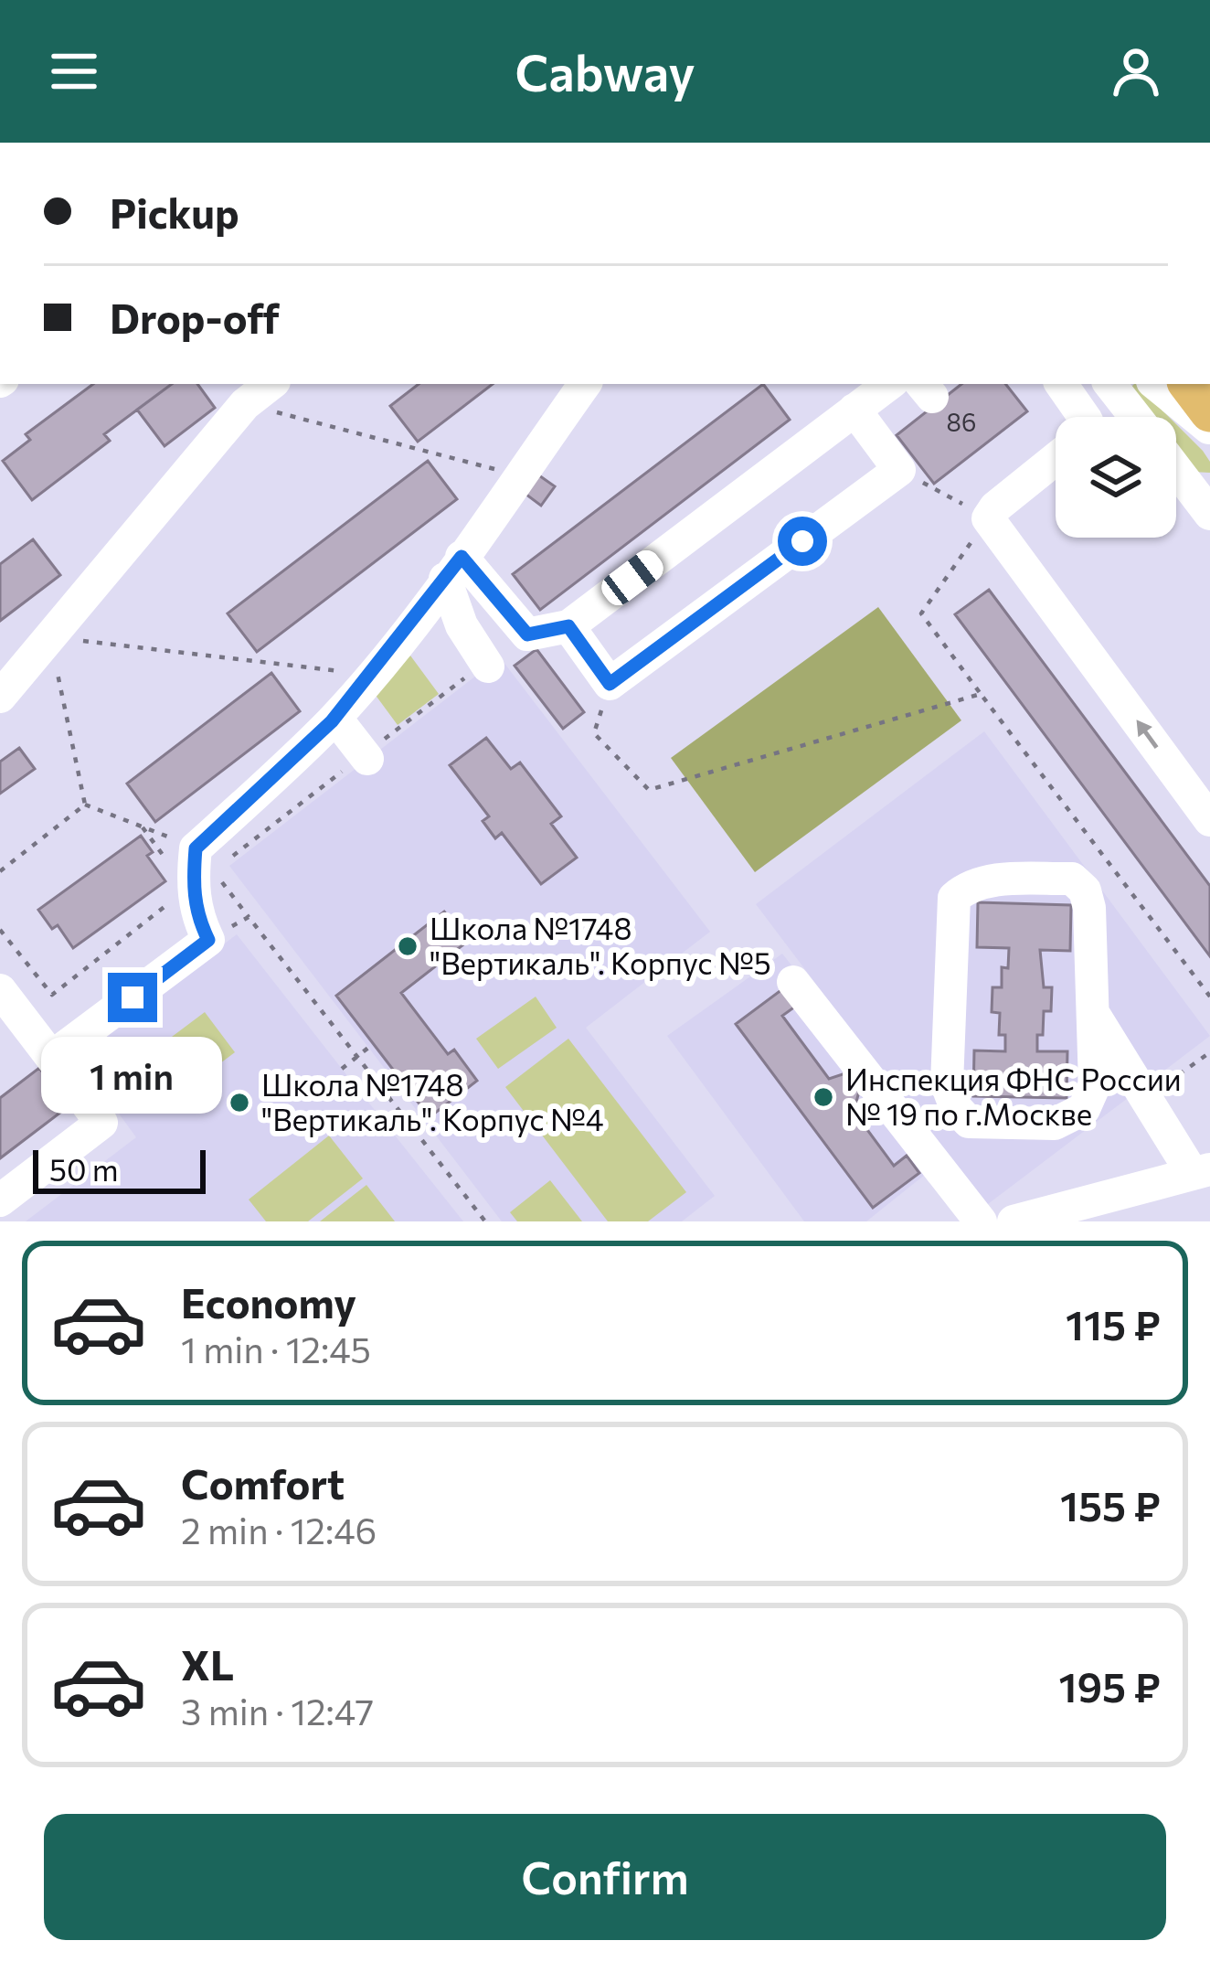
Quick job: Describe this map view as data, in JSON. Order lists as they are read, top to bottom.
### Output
{
  "places": ["Школа №1748 \"Вертикаль\". Корпус №5", "Инспекция ФНС России № 19 по г.Москве", "Школа №1748 \"Вертикаль\". Корпус №4"],
  "house_numbers": ["86"],
  "scale_bar": "50 m",
  "page": {
    "header": "Cabway",
    "banner": ["Pickup", "Drop-off"],
    "bubble": "1 min",
    "scale": "50 m",
    "list": [
      {
        "name": "Economy",
        "note": "1 min · 12:45",
        "value": "115 ₽"
      },
      {
        "name": "Comfort",
        "note": "2 min · 12:46",
        "value": "155 ₽"
      },
      {
        "name": "XL",
        "note": "3 min · 12:47",
        "value": "195 ₽"
      }
    ],
    "buttons": "Confirm"
  }
}
